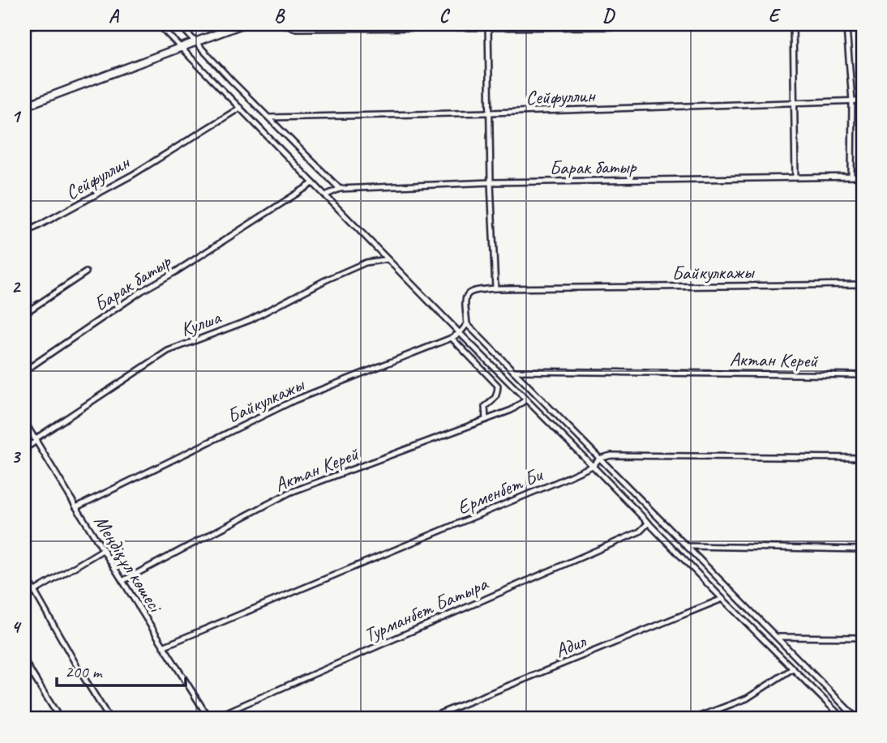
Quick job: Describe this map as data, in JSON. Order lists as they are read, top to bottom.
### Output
{
  "streets": {
    "street": [
      "Сейфуллин",
      "Барак батыр",
      "Байкулкажы",
      "Кулша",
      "Актан Керей",
      "Ерменбет Би",
      "Меңдіқұл көшесі",
      "Турманбет Батыра",
      "Адил"
    ]
  },
  "crossings": [
    ["Байкулкажы", "Меңдіқұл көшесі"],
    ["Кулша", "Меңдіқұл көшесі"],
    ["Актан Керей", "Меңдіқұл көшесі"],
    ["Ерменбет Би", "Меңдіқұл көшесі"],
    ["Меңдіқұл көшесі", "Турманбет Батыра"]
  ],
  "scale_bar": "200 m",
  "grid": {
    "columns": [
      "A",
      "B",
      "C",
      "D",
      "E"
    ],
    "rows": [
      "1",
      "2",
      "3",
      "4"
    ]
  }
}
